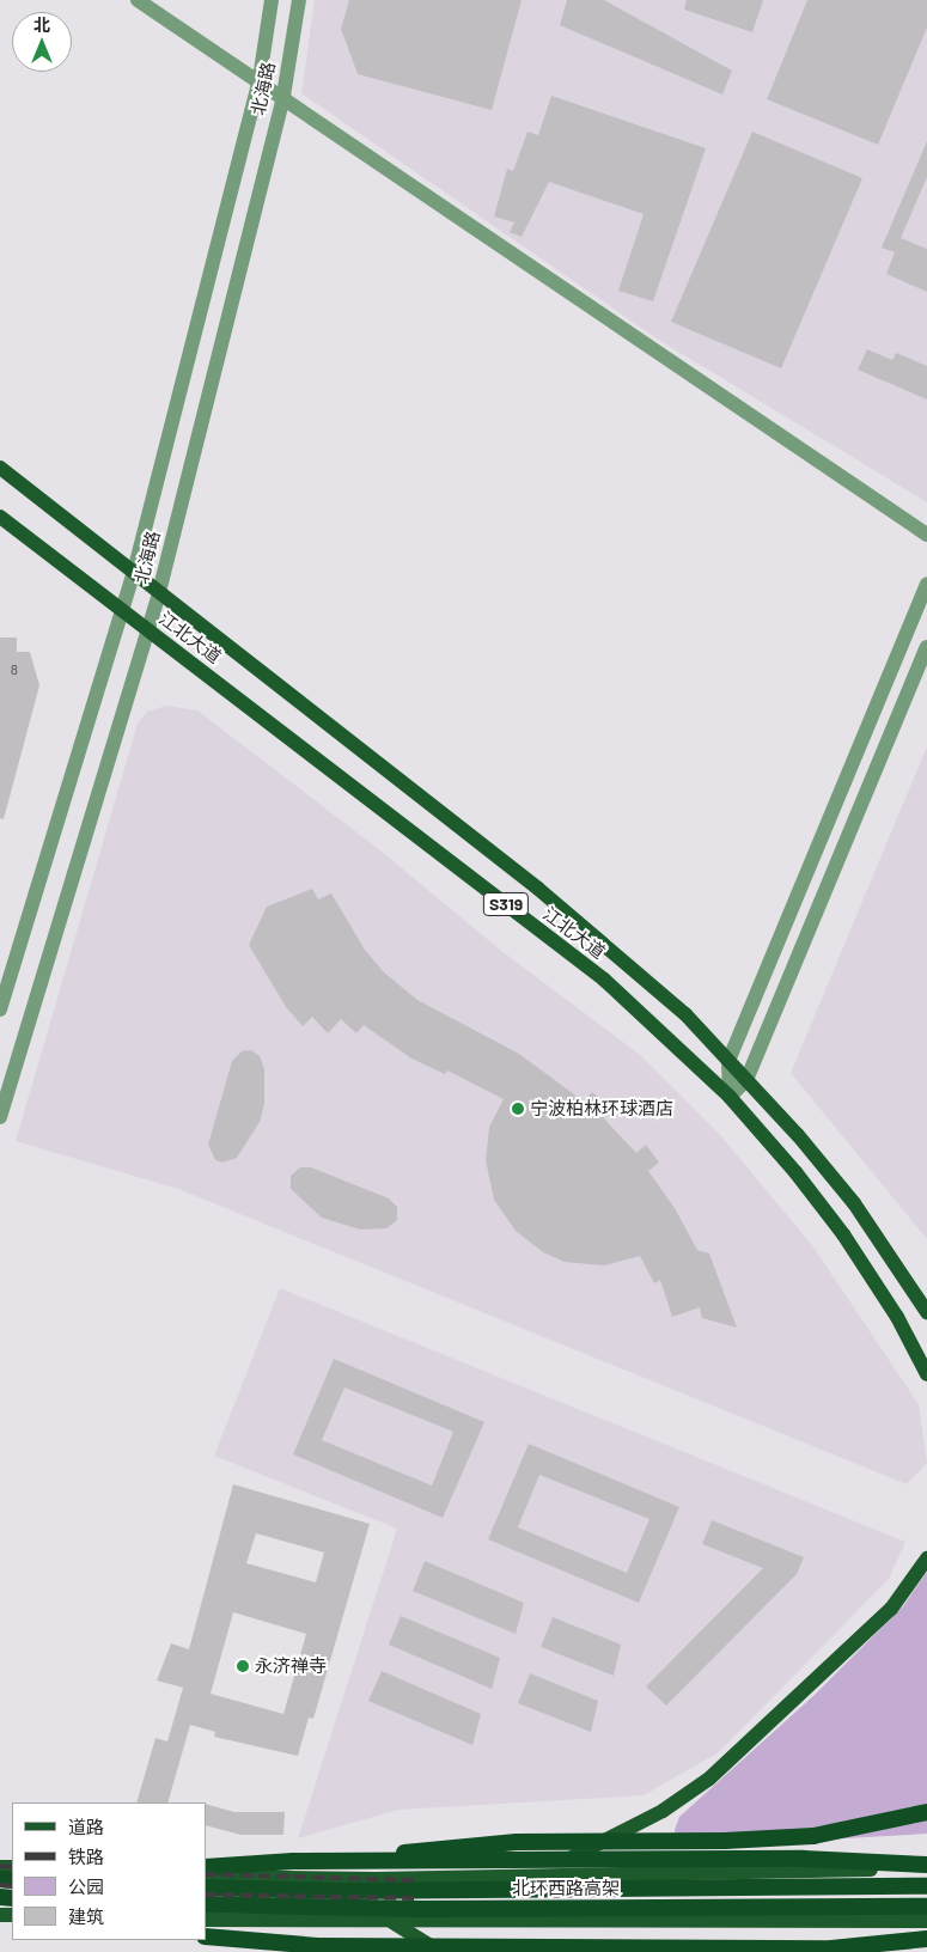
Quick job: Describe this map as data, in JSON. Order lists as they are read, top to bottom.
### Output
{
  "streets": {
    "highway": ["北环西路高架"],
    "main road": ["江北大道", "S319"],
    "street": ["北海路"]
  },
  "crossings": [
    ["北海路", "江北大道"]
  ],
  "places": ["宁波柏林环球酒店", "永济禅寺"],
  "house_numbers": ["8"],
  "legend": [
    "道路",
    "铁路",
    "公园",
    "建筑"
  ],
  "north": "top"
}
